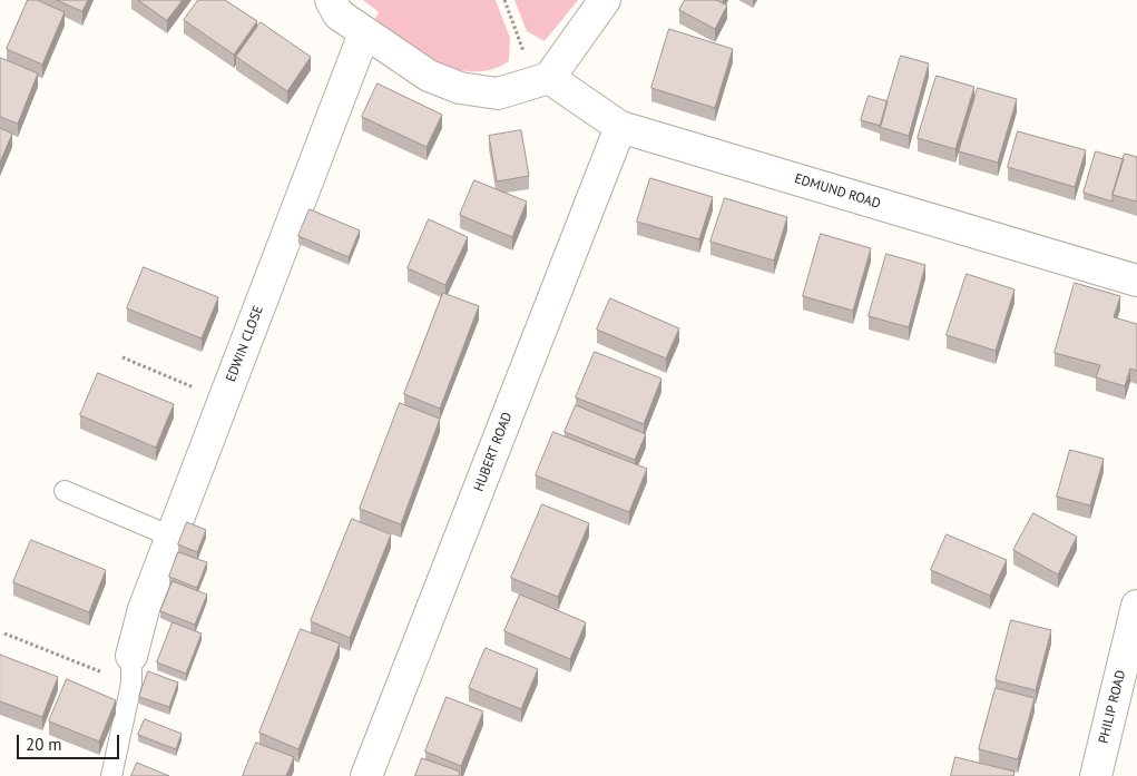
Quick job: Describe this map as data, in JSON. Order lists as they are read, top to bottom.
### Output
{
  "streets": {
    "street": [
      "EDMUND ROAD",
      "EDWIN CLOSE",
      "HUBERT ROAD",
      "PHILIP ROAD"
    ]
  },
  "crossings": [
    ["EDMUND ROAD", "HUBERT ROAD"]
  ],
  "scale_bar": "20 m"
}
